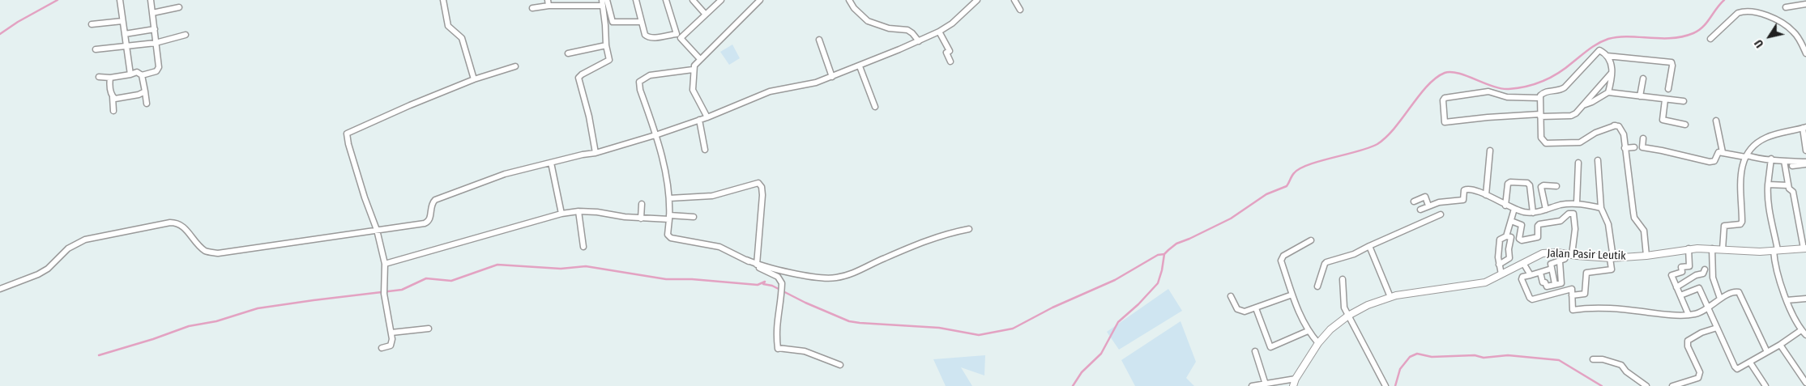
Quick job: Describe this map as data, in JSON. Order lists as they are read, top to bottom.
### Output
{
  "streets": {
    "street": ["Jalan Pasir Leutik"]
  },
  "north": "bottom left"
}
